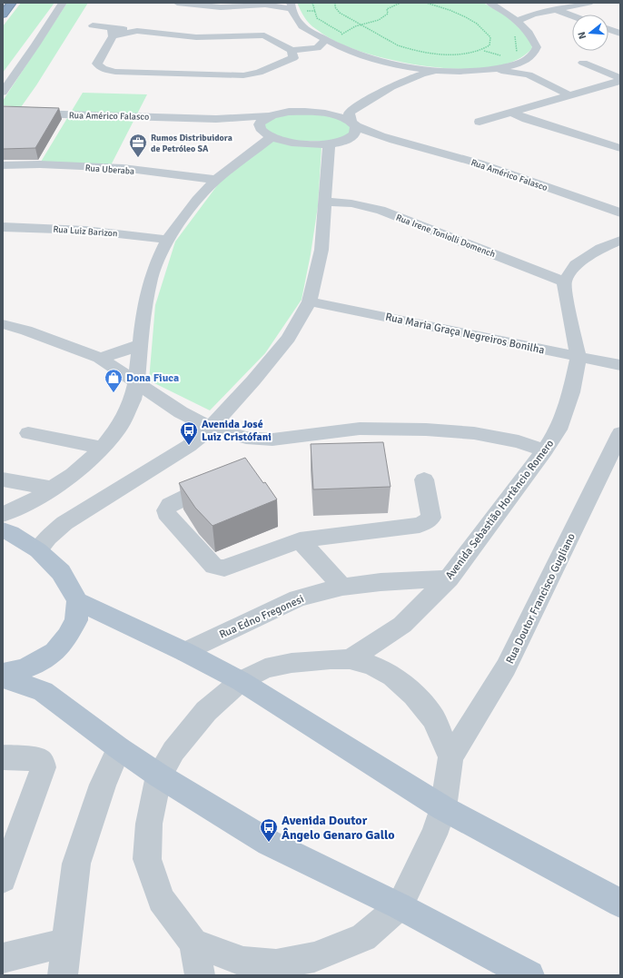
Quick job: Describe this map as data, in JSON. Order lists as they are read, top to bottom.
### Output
{
  "streets": {
    "street": [
      "Rua Américo Falasco",
      "Rua Uberaba",
      "Rua Luiz Barizon",
      "Rua Irene Toniolli Domench",
      "Rua Maria Graça Negreiros Bonilha",
      "Avenida Sebastião Hortêncio Romero",
      "Rua Doutor Francisco Gugliano",
      "Rua Edno Fregonesi"
    ]
  },
  "crossings": [
    ["Rua Irene Toniolli Domench", "Avenida Sebastião Hortêncio Romero"],
    ["Rua Maria Graça Negreiros Bonilha", "Avenida Sebastião Hortêncio Romero"],
    ["Avenida Sebastião Hortêncio Romero", "Rua Edno Fregonesi"]
  ],
  "places": {
    "office": ["Rumos Distribuidora de Petróleo SA"],
    "shop": ["Dona Fiuca"],
    "bus stop": ["Avenida José Luiz Cristófani", "Avenida Doutor Ângelo Genaro Gallo"]
  },
  "north": "left"
}
